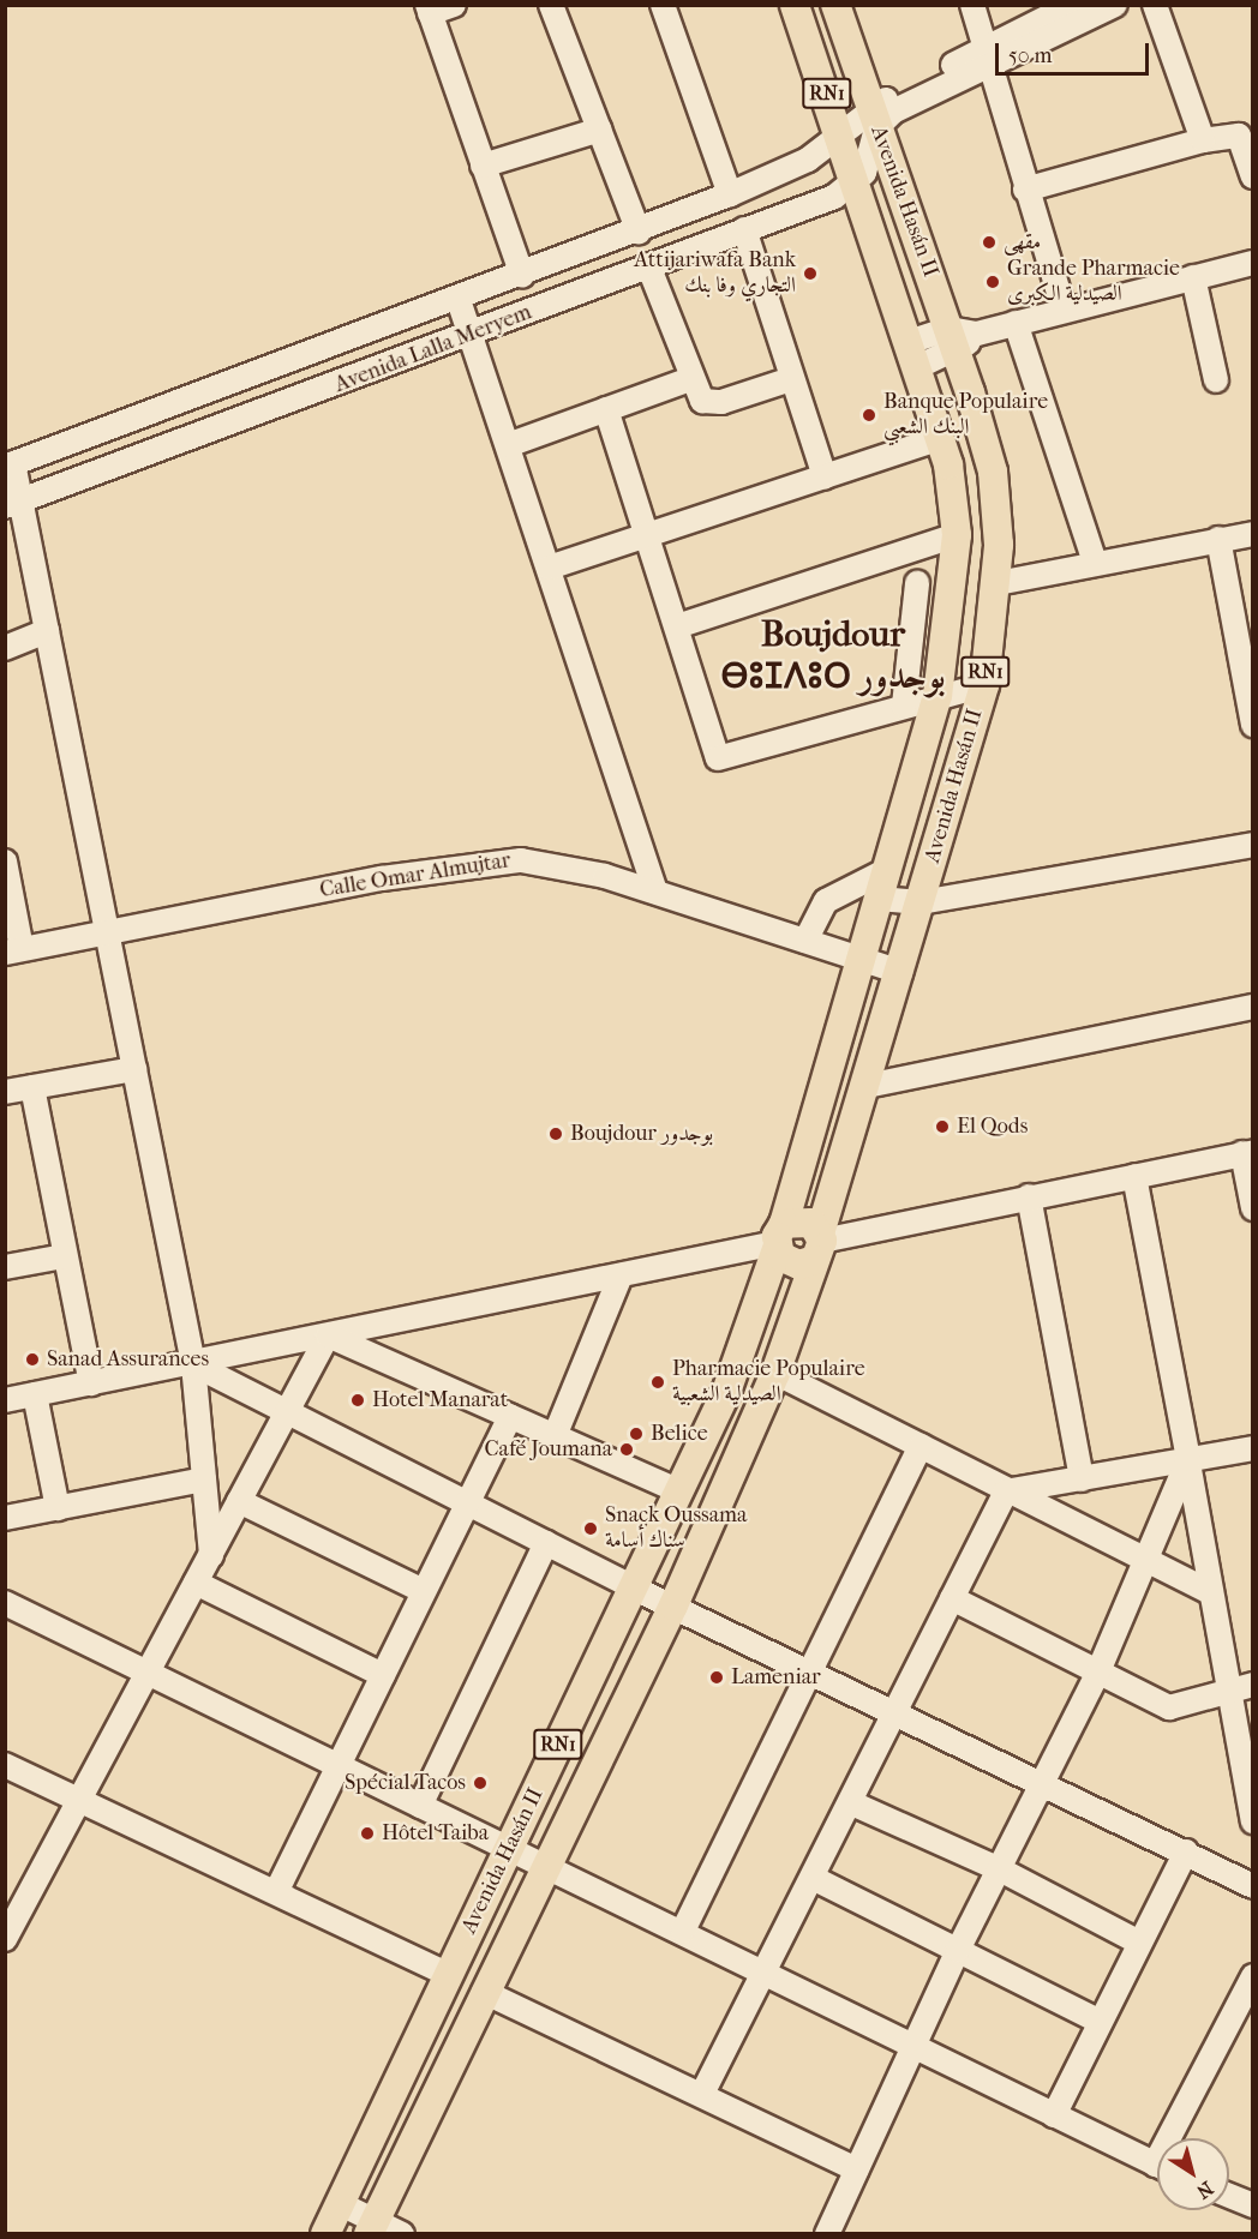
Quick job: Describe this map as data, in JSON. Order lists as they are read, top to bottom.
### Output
{
  "streets": {
    "main road": ["RN1", "Avenida Hasán II"],
    "street": ["Avenida Lalla Meryem", "Calle Omar Almujtar"]
  },
  "crossings": [
    ["Avenida Hasán II", "Avenida Lalla Meryem"],
    ["Avenida Hasán II", "Calle Omar Almujtar"]
  ],
  "districts": ["Boujdour ⴱⵓⵊⴷⵓⵔ بوجدور"],
  "places": [
    "مقهى",
    "Attijariwafa Bank التجاري وفا بنك",
    "Grande Pharmacie الصيدلية الكبرى",
    "Banque Populaire البنك الشعبي",
    "El Qods",
    "Boujdour بوجدور",
    "Sanad Assurances",
    "Pharmacie Populaire الصيدلية الشعبية",
    "Hotel Manarat",
    "Belice",
    "Café Joumana",
    "Snack Oussama سناك أسامة",
    "Lameniar",
    "Spécial Tacos",
    "Hôtel Taiba"
  ],
  "scale_bar": "50 m",
  "north": "bottom right"
}
